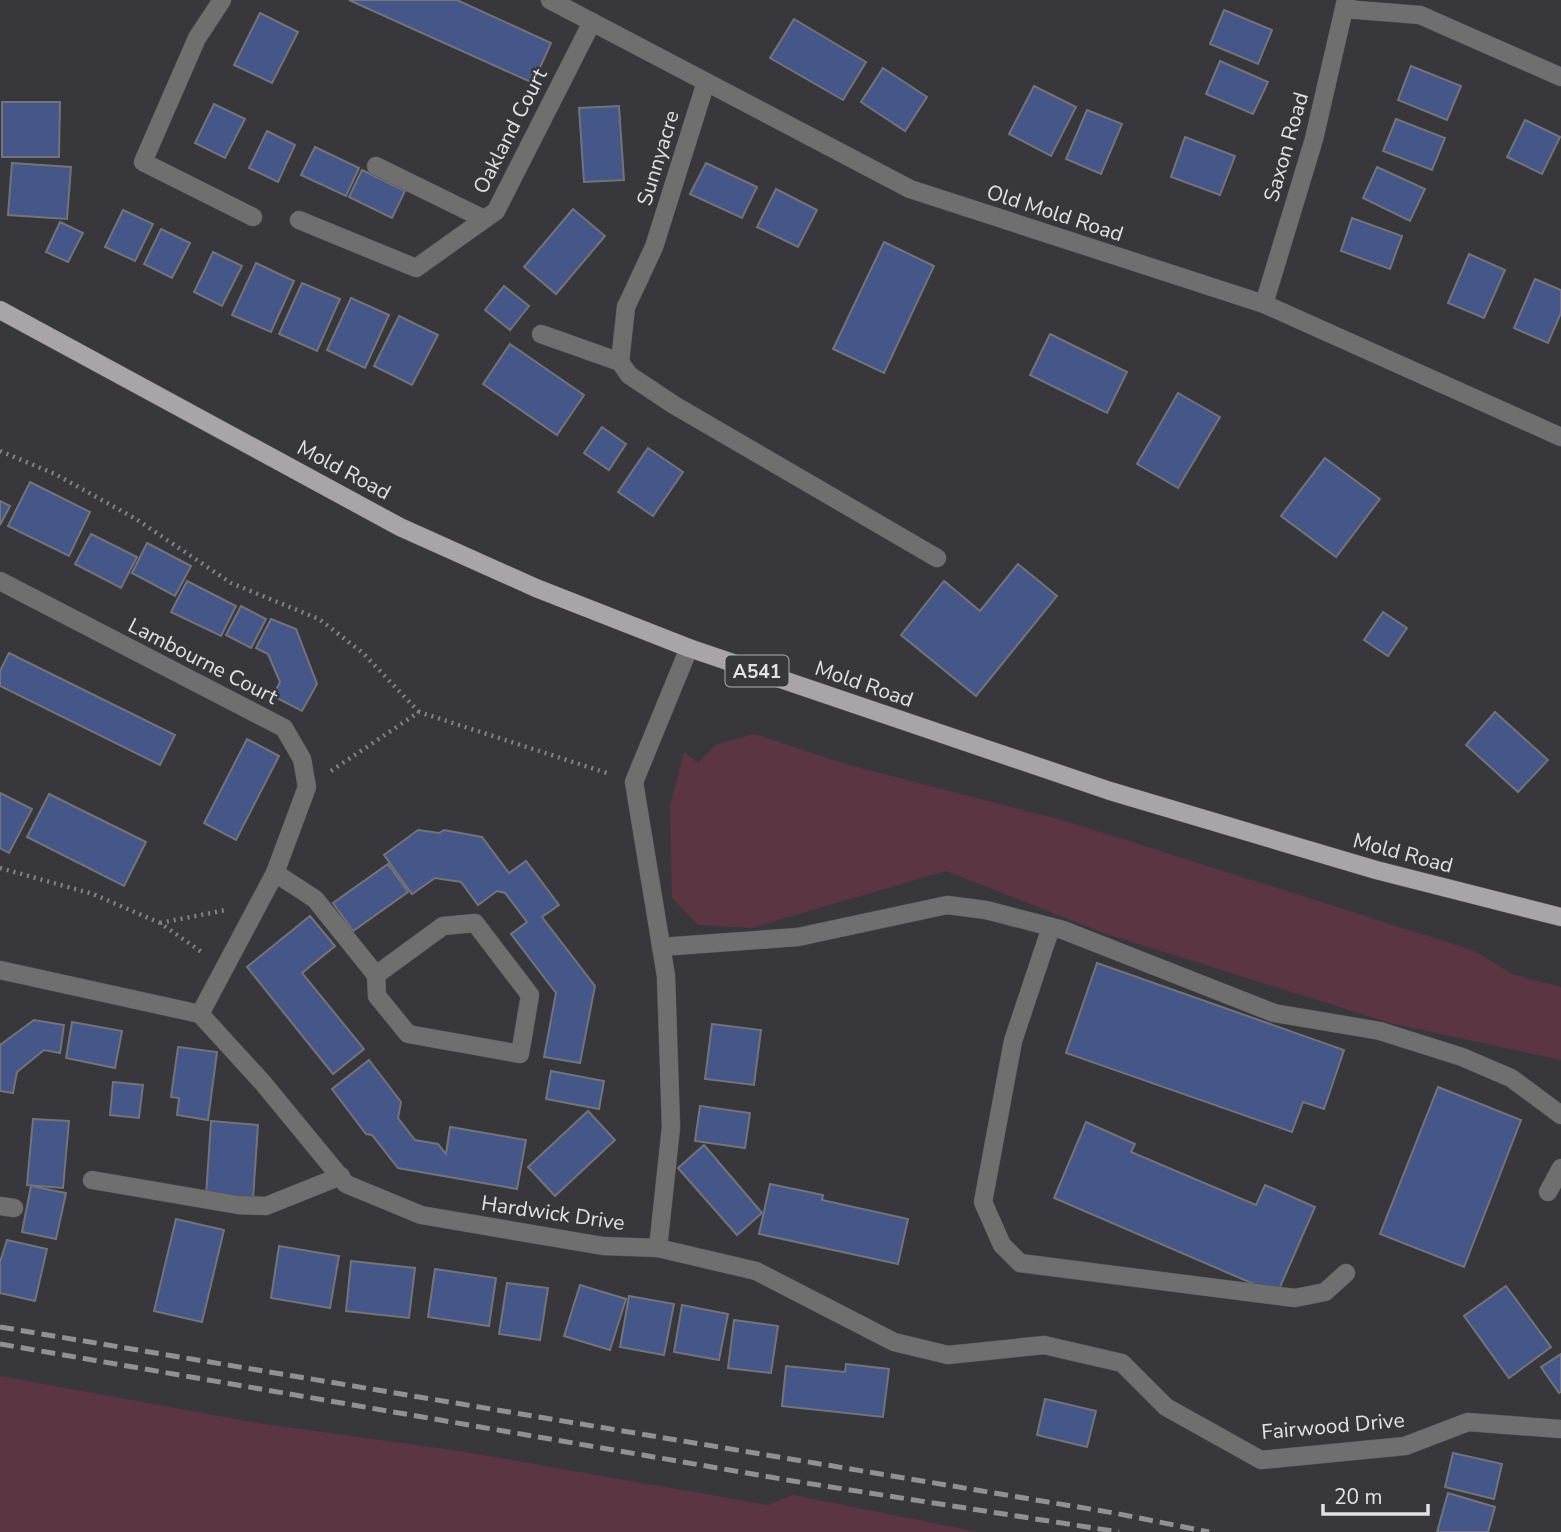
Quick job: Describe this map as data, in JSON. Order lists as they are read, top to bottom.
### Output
{
  "streets": {
    "main road": ["Mold Road", "A541"],
    "street": [
      "Oakland Court",
      "Saxon Road",
      "Sunnyacre",
      "Old Mold Road",
      "Lambourne Court",
      "Hardwick Drive",
      "Fairwood Drive"
    ]
  },
  "crossings": [
    ["Oakland Court", "Old Mold Road"],
    ["Saxon Road", "Old Mold Road"],
    ["Sunnyacre", "Old Mold Road"],
    ["Hardwick Drive", "Fairwood Drive"]
  ],
  "scale_bar": "20 m"
}
